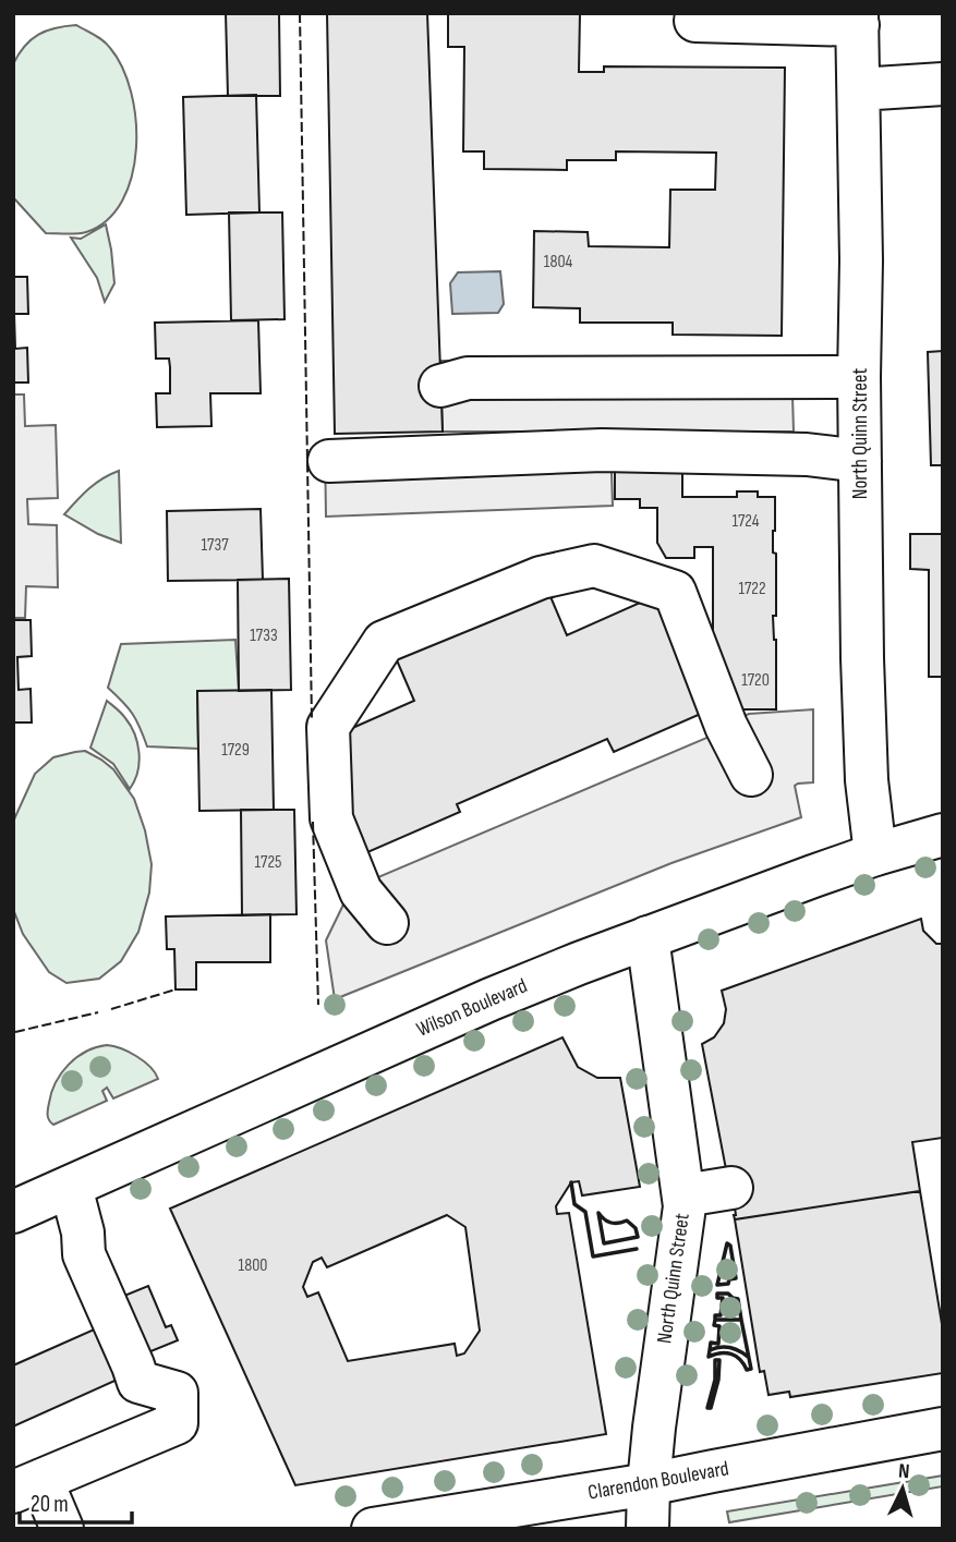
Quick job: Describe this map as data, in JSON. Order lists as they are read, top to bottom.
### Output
{
  "streets": {
    "main road": ["North Quinn Street", "Wilson Boulevard", "Clarendon Boulevard"]
  },
  "crossings": [
    ["North Quinn Street", "Wilson Boulevard"],
    ["North Quinn Street", "Clarendon Boulevard"]
  ],
  "house_numbers": [
    "1804",
    "1724",
    "1737",
    "1722",
    "1733",
    "1720",
    "1729",
    "1725",
    "1800"
  ],
  "scale_bar": "20 m",
  "north": "top"
}
